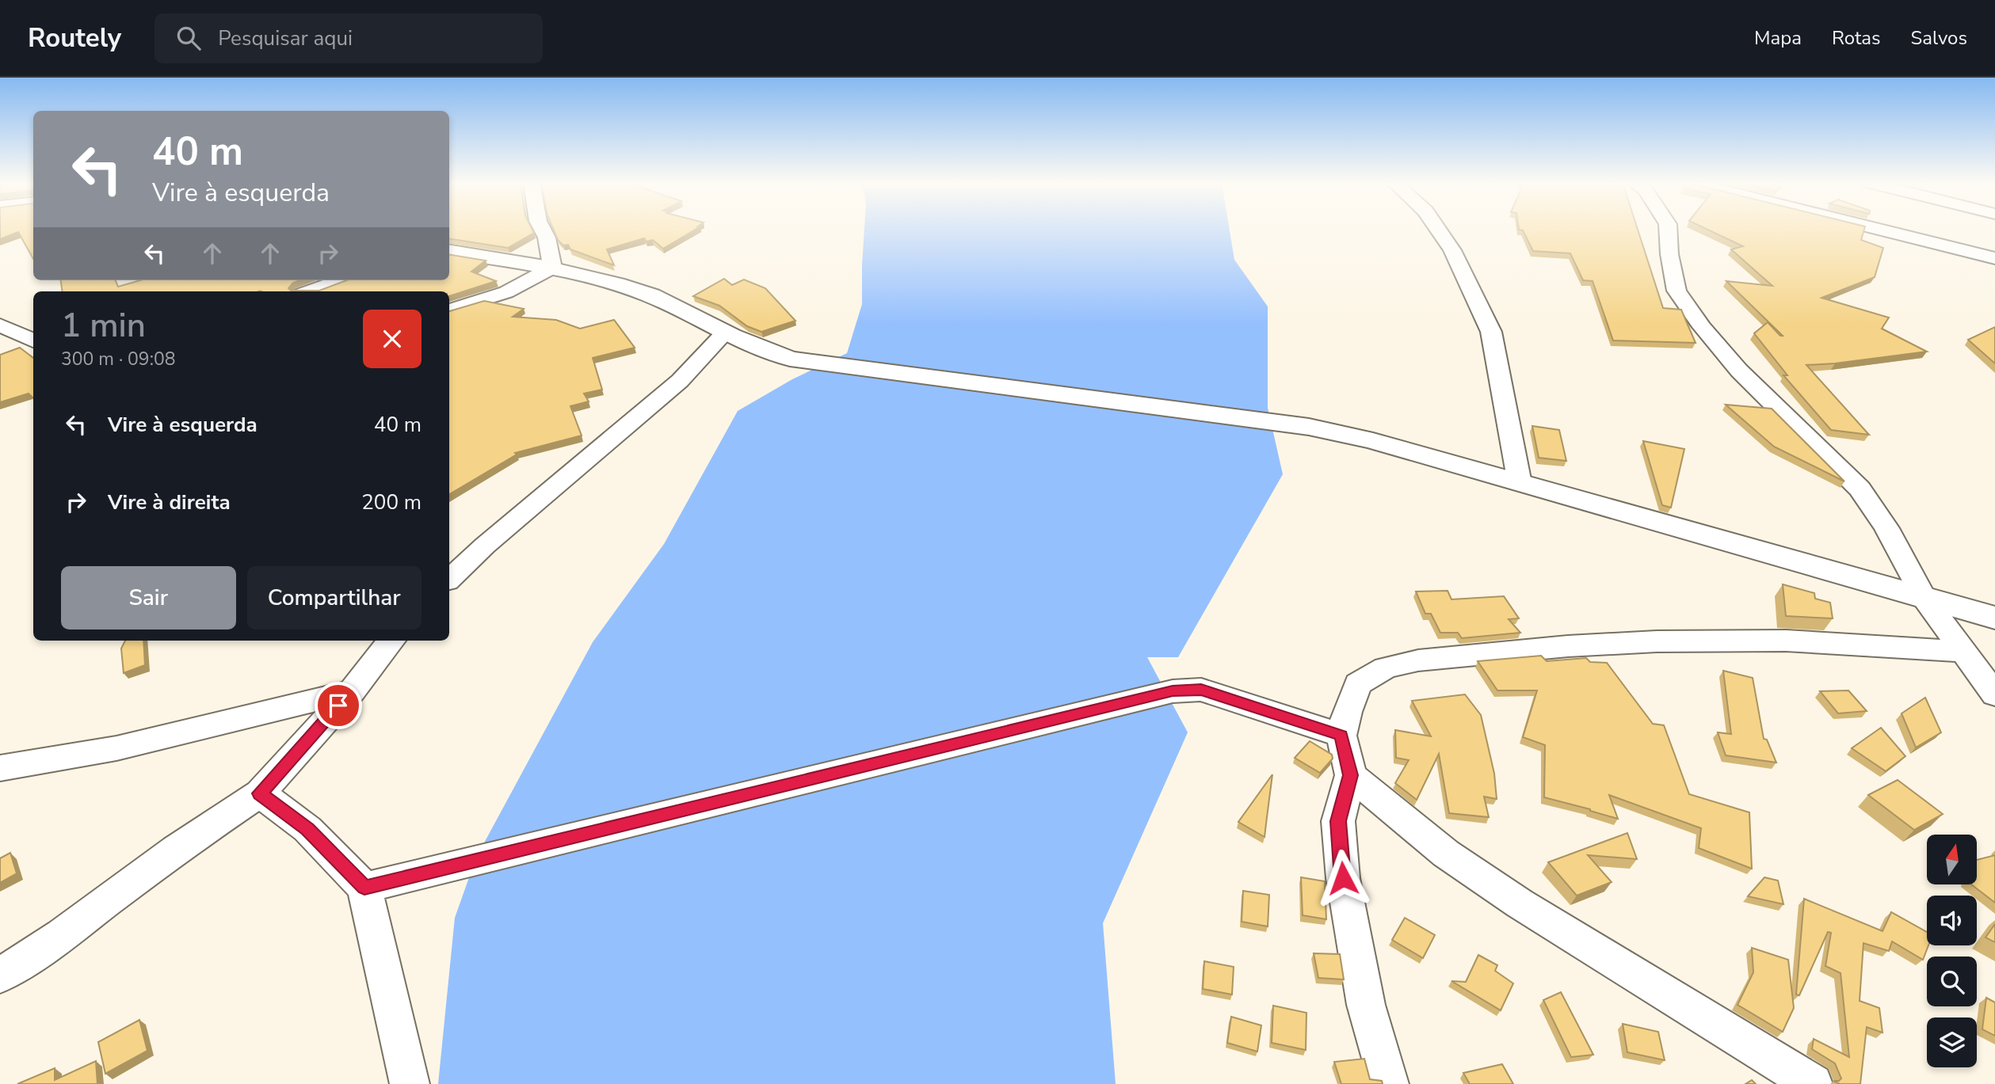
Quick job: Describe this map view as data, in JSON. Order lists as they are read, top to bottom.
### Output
{
  "north": "top",
  "page": {
    "header": "Routely",
    "search": "Pesquisar aqui",
    "nav": ["Mapa", "Rotas", "Salvos"],
    "turn": ["40 m", "Vire à esquerda"],
    "heading": ["1 min", "300 m · 09:08"],
    "list": [
      {
        "name": "Vire à esquerda",
        "value": "40 m"
      },
      {
        "name": "Vire à direita",
        "value": "200 m"
      }
    ],
    "buttons": ["Sair", "Compartilhar"]
  }
}
